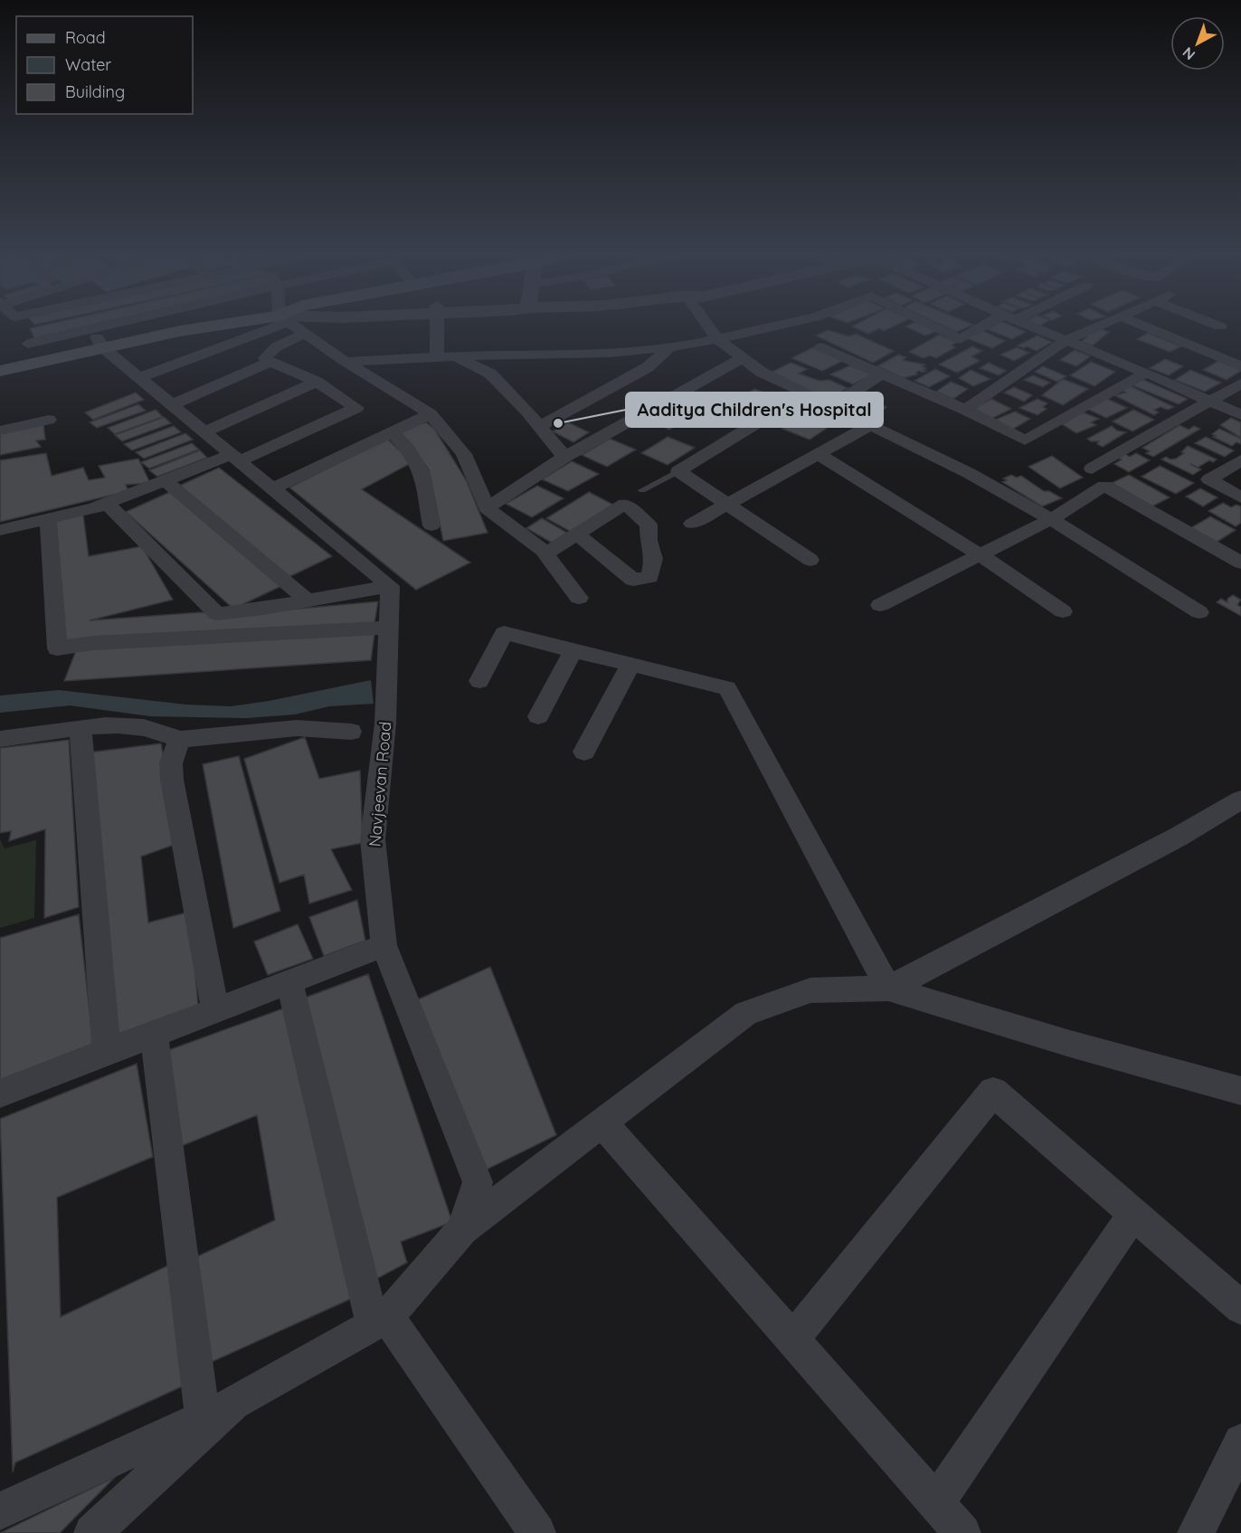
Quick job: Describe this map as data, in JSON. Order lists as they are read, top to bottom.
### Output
{
  "streets": {
    "street": ["Navjeevan Road"]
  },
  "places": ["Aaditya Children's Hospital"],
  "legend": ["Road", "Water", "Building"],
  "north": "bottom left"
}
